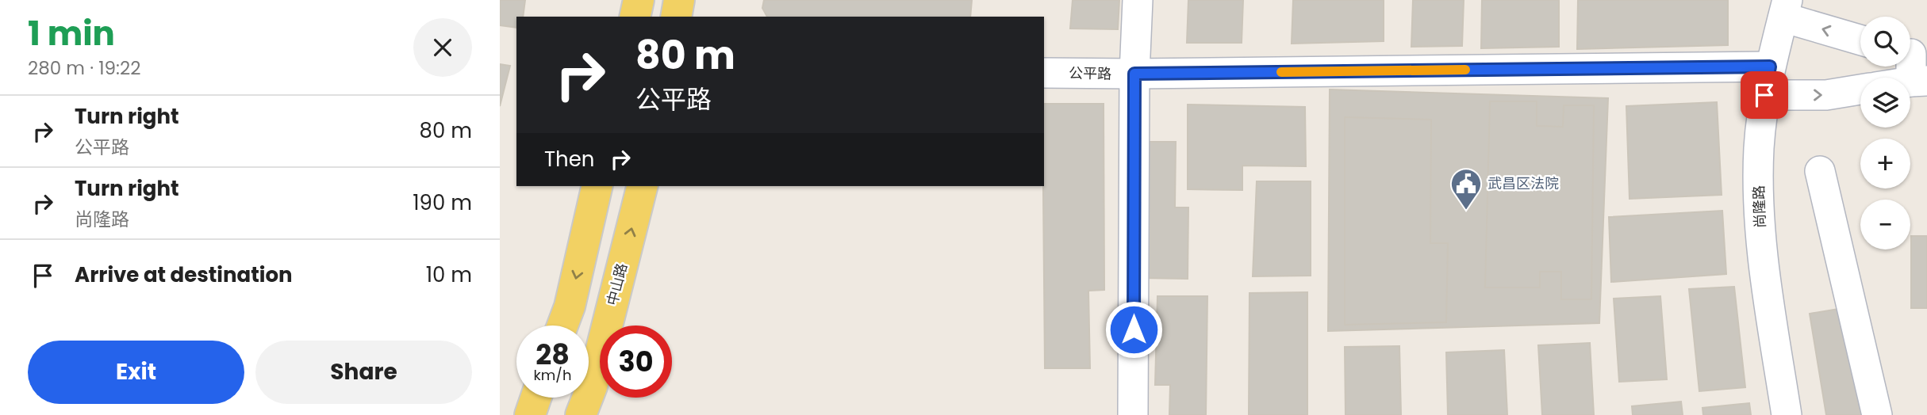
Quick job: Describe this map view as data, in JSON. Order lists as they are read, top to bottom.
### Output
{
  "streets": {
    "main road": ["中山路"],
    "street": ["公平路", "尚隆路"]
  },
  "crossings": [
    ["公平路", "尚隆路"]
  ],
  "places": {
    "public building": ["武昌区法院"]
  },
  "page": {
    "heading": ["1 min", "280 m · 19:22"],
    "map_buttons": ["+", "−"],
    "turn": ["80 m", "公平路"],
    "list": [
      {
        "name": "Turn right",
        "note": "公平路",
        "value": "80 m"
      },
      {
        "name": "Turn right",
        "note": "尚隆路",
        "value": "190 m"
      },
      {
        "name": "Arrive at destination",
        "value": "10 m"
      }
    ],
    "then": "Then",
    "speed": "28 km/h",
    "limit": "30",
    "buttons": ["Exit", "Share"]
  }
}
